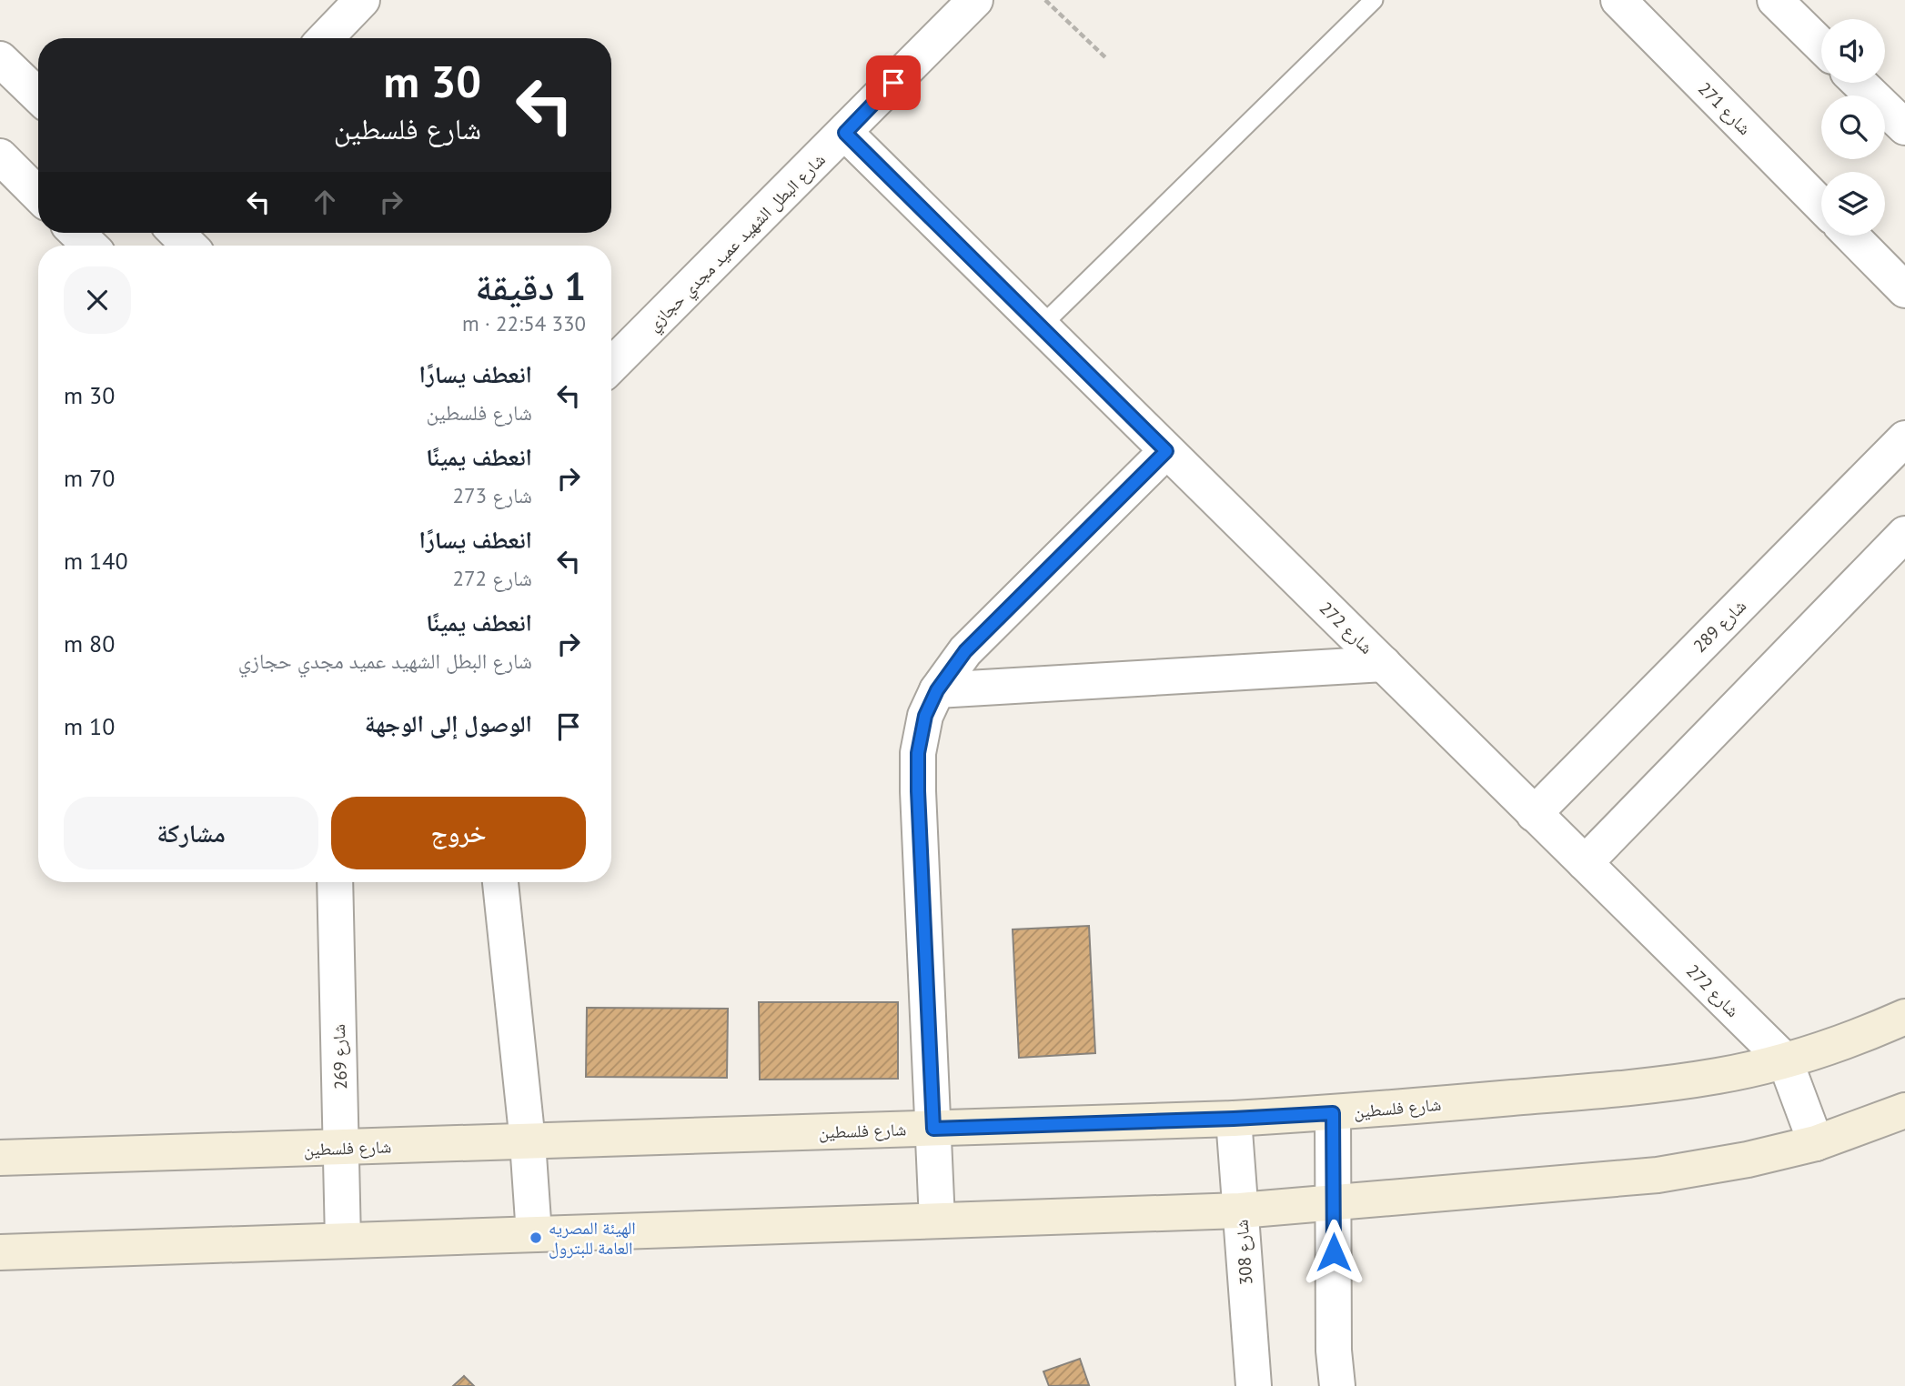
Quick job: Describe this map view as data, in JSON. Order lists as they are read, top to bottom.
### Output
{
  "streets": {
    "street": [
      "شارع 271",
      "شارع البطل الشهيد عميد مجدي حجازي",
      "شارع 289",
      "شارع 272",
      "شارع 269",
      "شارع فلسطين",
      "شارع 308"
    ]
  },
  "crossings": [
    ["شارع البطل الشهيد عميد مجدي حجازي", "شارع 272"],
    ["شارع 289", "شارع 272"],
    ["شارع 272", "شارع فلسطين"],
    ["شارع 269", "شارع فلسطين"],
    ["شارع فلسطين", "شارع 308"]
  ],
  "places": ["الهيئة المصريه العامة للبترول"],
  "page": {
    "turn": ["30 m", "شارع فلسطين"],
    "heading": ["1 دقيقة", "330 m · 22:54"],
    "list": [
      {
        "name": "انعطف يسارًا",
        "note": "شارع فلسطين",
        "value": "30 m"
      },
      {
        "name": "انعطف يمينًا",
        "note": "شارع 273",
        "value": "70 m"
      },
      {
        "name": "انعطف يسارًا",
        "note": "شارع 272",
        "value": "140 m"
      },
      {
        "name": "انعطف يمينًا",
        "note": "شارع البطل الشهيد عميد مجدي حجازي",
        "value": "80 m"
      },
      {
        "name": "الوصول إلى الوجهة",
        "value": "10 m"
      }
    ],
    "buttons": ["خروج", "مشاركة"]
  }
}
